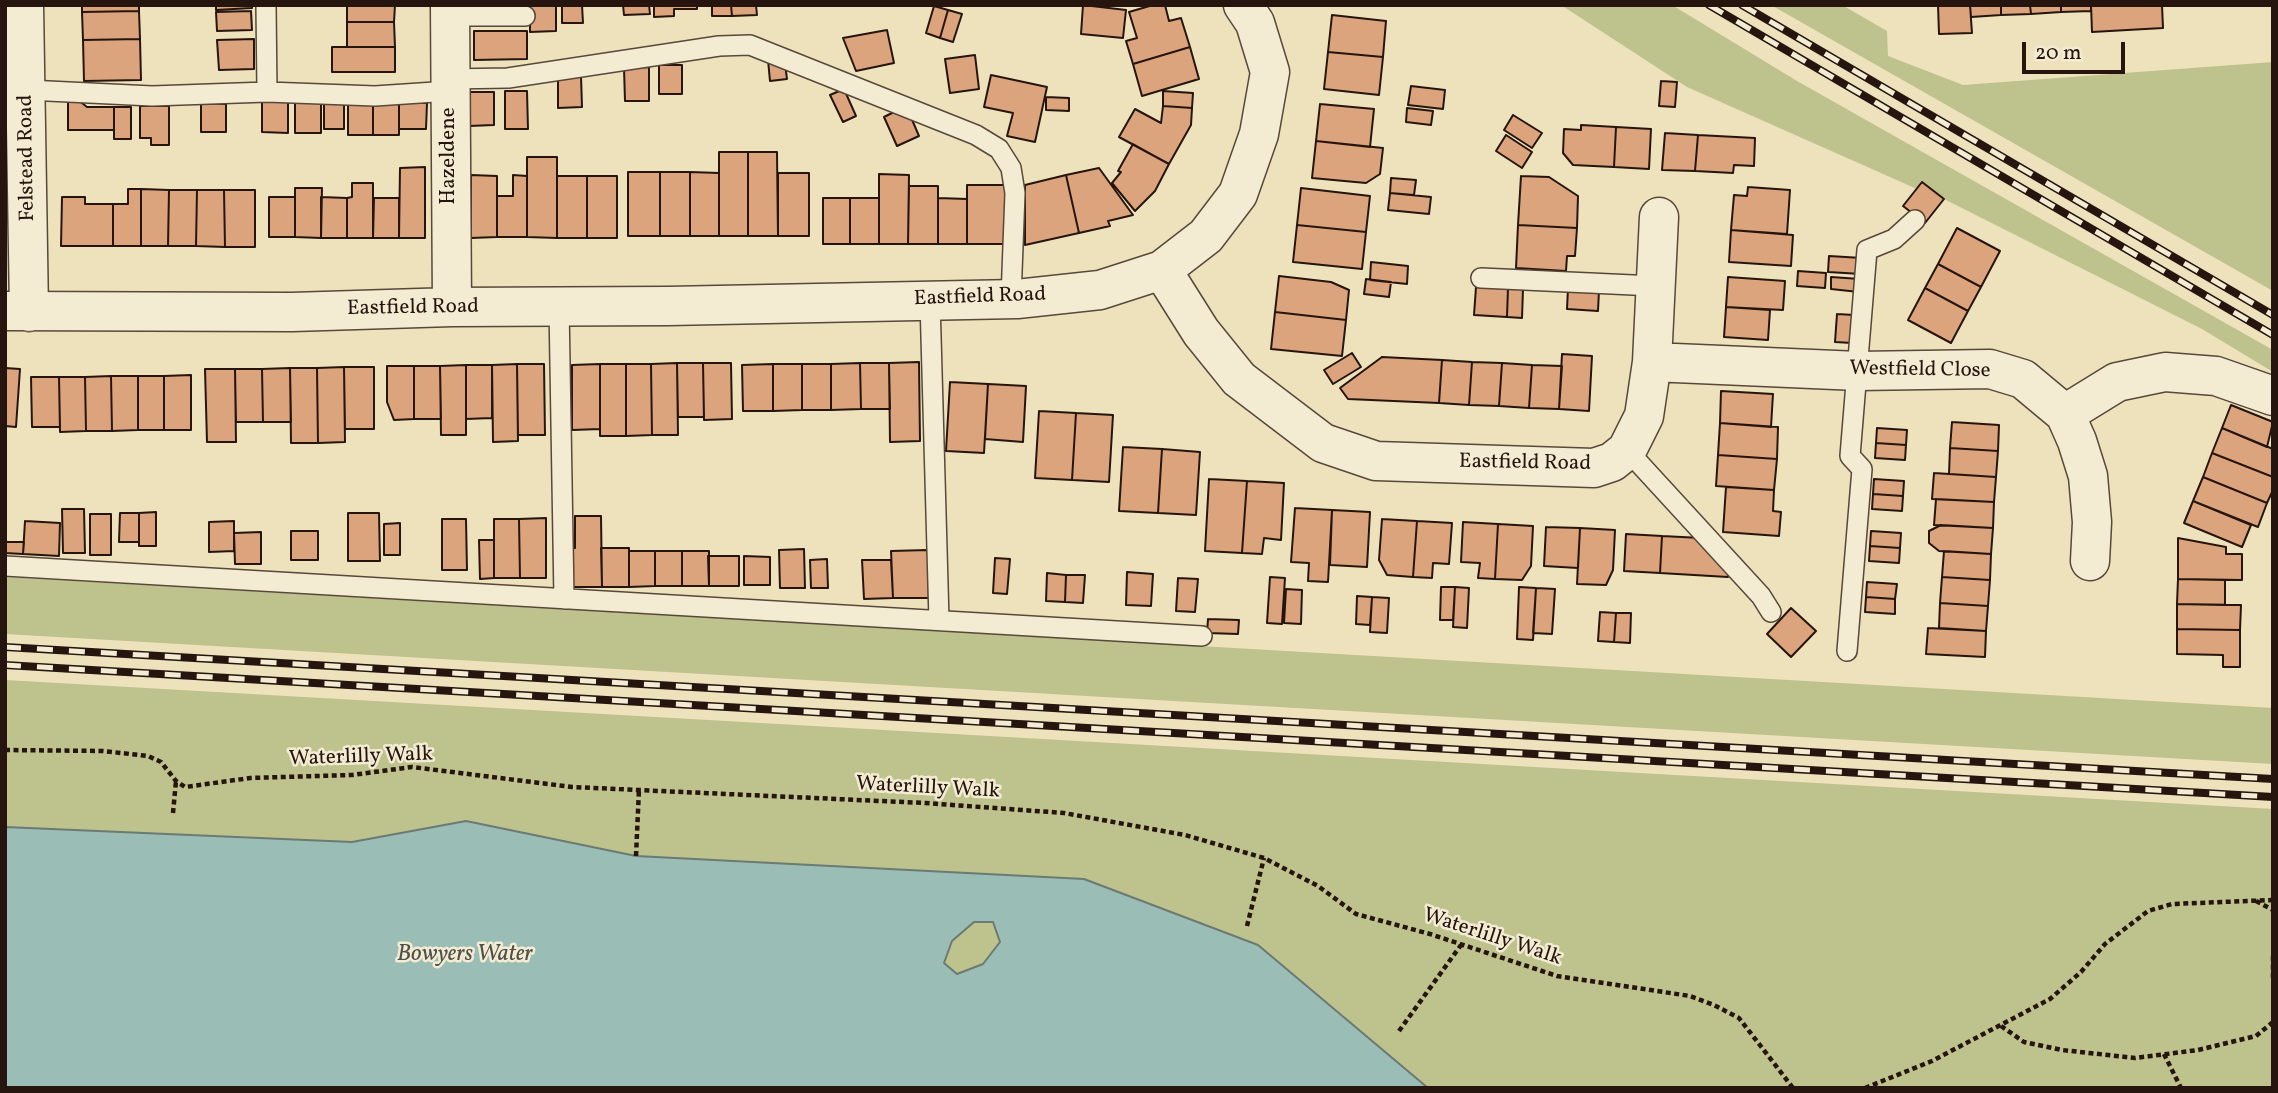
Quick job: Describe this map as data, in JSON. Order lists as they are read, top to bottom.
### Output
{
  "streets": {
    "street": [
      "Hazeldene",
      "Felstead Road",
      "Eastfield Road",
      "Westfield Close"
    ],
    "path": ["Waterlilly Walk"]
  },
  "crossings": [
    ["Hazeldene", "Eastfield Road"],
    ["Felstead Road", "Eastfield Road"]
  ],
  "water": ["Bowyers Water"],
  "scale_bar": "20 m"
}
